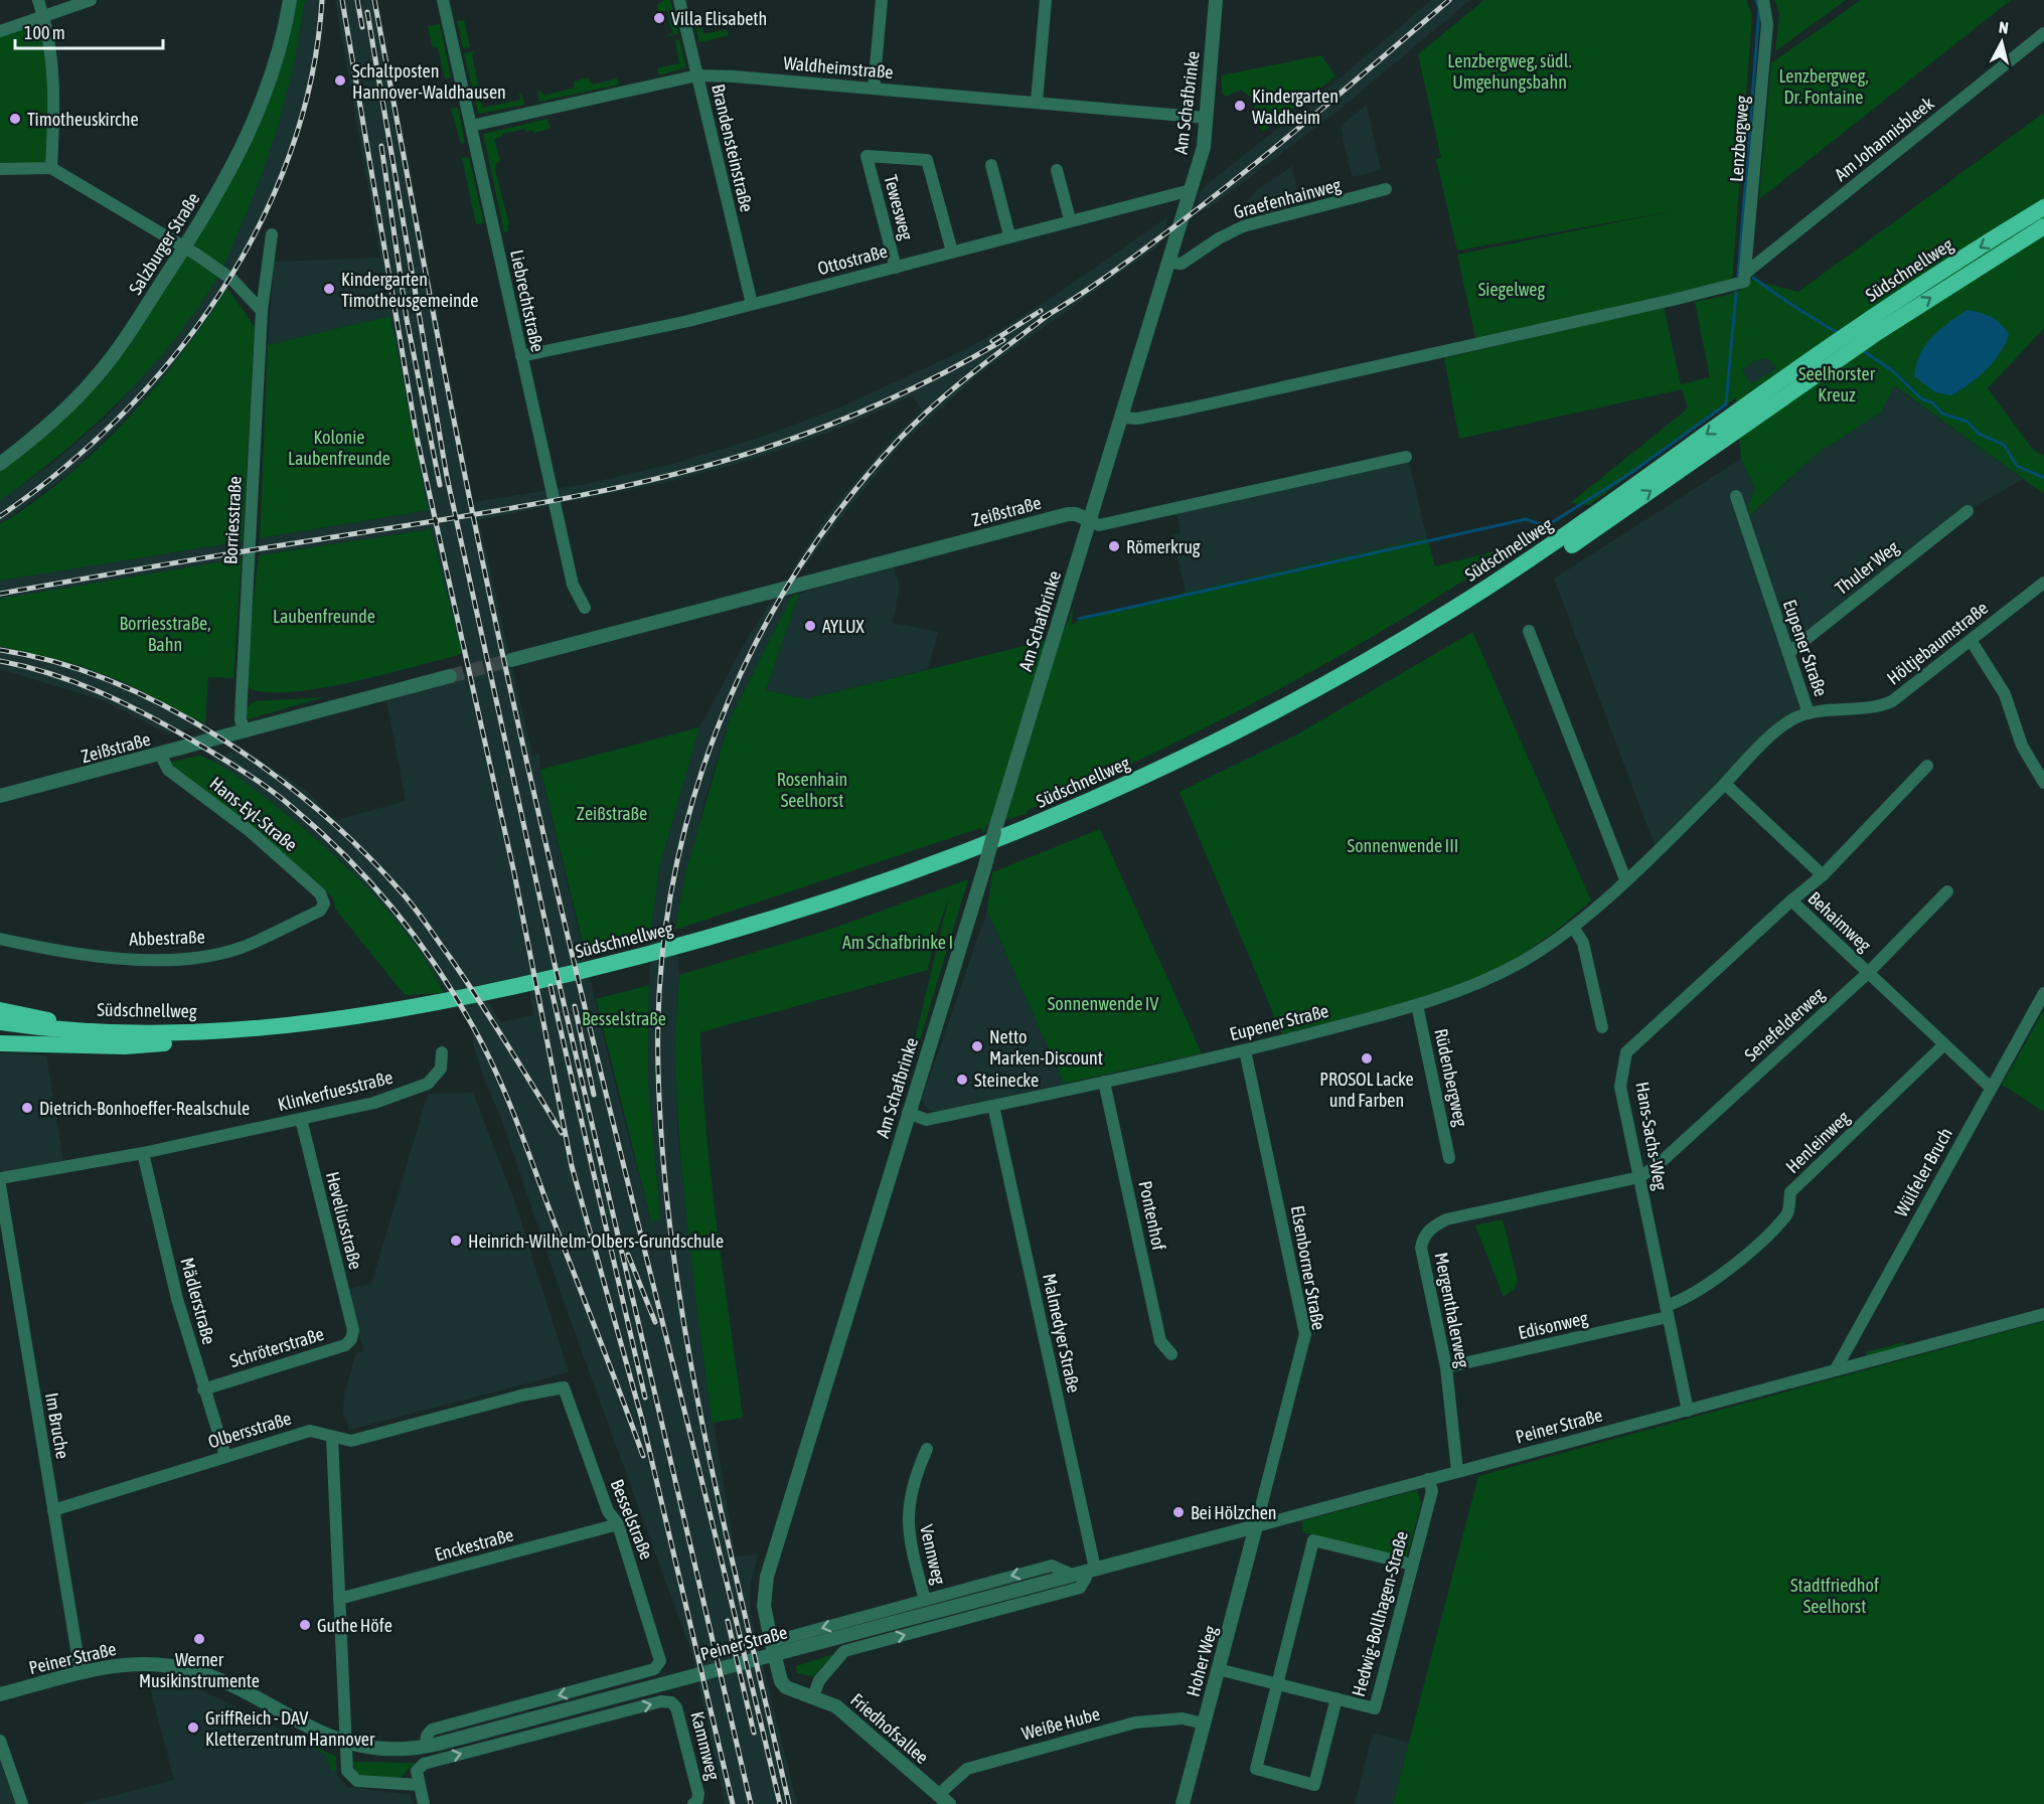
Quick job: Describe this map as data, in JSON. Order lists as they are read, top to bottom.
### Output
{
  "streets": {
    "highway": ["Südschnellweg"],
    "street": [
      "Waldheimstraße",
      "Am Schafbrinke",
      "Lenzbergweg",
      "Am Johannisbleek",
      "Brandensteinstraße",
      "Graefenhainweg",
      "Tewesweg",
      "Salzburger Straße",
      "Ottostraße",
      "Liebrechtstraße",
      "Zeißstraße",
      "Borriesstraße",
      "Thuler Weg",
      "Höltjebaumstraße",
      "Eupener Straße",
      "Hans-Eyl-Straße",
      "Behaimweg",
      "Abbestraße",
      "Senefelderweg",
      "Rüdenbergweg",
      "Klinkerfuesstraße",
      "Hans-Sachs-Weg",
      "Henleinweg",
      "Wülfeler Bruch",
      "Pontenhof",
      "Heveliusstraße",
      "Elsenborner Straße",
      "Mädlerstraße",
      "Mergenthalerweg",
      "Edisonweg",
      "Malmedyer Straße",
      "Schröterstraße",
      "Im Bruche",
      "Peiner Straße",
      "Olbersstraße",
      "Besselstraße",
      "Enckestraße",
      "Vennweg",
      "Hedwig-Bollhagen-Straße",
      "Hoher Weg",
      "Weiße Hube",
      "Friedhofsallee",
      "Kammweg"
    ]
  },
  "crossings": [
    ["Waldheimstraße", "Am Schafbrinke"],
    ["Waldheimstraße", "Brandensteinstraße"],
    ["Waldheimstraße", "Liebrechtstraße"],
    ["Am Schafbrinke", "Graefenhainweg"],
    ["Am Schafbrinke", "Ottostraße"],
    ["Am Schafbrinke", "Zeißstraße"],
    ["Am Schafbrinke", "Eupener Straße"],
    ["Am Schafbrinke", "Peiner Straße"],
    ["Am Schafbrinke", "Friedhofsallee"],
    ["Lenzbergweg", "Am Johannisbleek"],
    ["Brandensteinstraße", "Ottostraße"],
    ["Tewesweg", "Ottostraße"],
    ["Ottostraße", "Liebrechtstraße"],
    ["Zeißstraße", "Borriesstraße"],
    ["Zeißstraße", "Hans-Eyl-Straße"],
    ["Thuler Weg", "Eupener Straße"],
    ["Höltjebaumstraße", "Eupener Straße"],
    ["Eupener Straße", "Behaimweg"],
    ["Eupener Straße", "Rüdenbergweg"],
    ["Eupener Straße", "Pontenhof"],
    ["Eupener Straße", "Elsenborner Straße"],
    ["Eupener Straße", "Malmedyer Straße"],
    ["Hans-Eyl-Straße", "Abbestraße"],
    ["Behaimweg", "Senefelderweg"],
    ["Behaimweg", "Hans-Sachs-Weg"],
    ["Behaimweg", "Henleinweg"],
    ["Behaimweg", "Wülfeler Bruch"],
    ["Senefelderweg", "Hans-Sachs-Weg"],
    ["Senefelderweg", "Mergenthalerweg"],
    ["Klinkerfuesstraße", "Heveliusstraße"],
    ["Klinkerfuesstraße", "Mädlerstraße"],
    ["Hans-Sachs-Weg", "Henleinweg"],
    ["Hans-Sachs-Weg", "Mergenthalerweg"],
    ["Hans-Sachs-Weg", "Edisonweg"],
    ["Hans-Sachs-Weg", "Peiner Straße"],
    ["Henleinweg", "Edisonweg"],
    ["Wülfeler Bruch", "Peiner Straße"],
    ["Heveliusstraße", "Schröterstraße"],
    ["Elsenborner Straße", "Peiner Straße"],
    ["Elsenborner Straße", "Hoher Weg"],
    ["Mädlerstraße", "Schröterstraße"],
    ["Mädlerstraße", "Olbersstraße"],
    ["Mergenthalerweg", "Edisonweg"],
    ["Mergenthalerweg", "Peiner Straße"],
    ["Malmedyer Straße", "Peiner Straße"],
    ["Im Bruche", "Peiner Straße"],
    ["Im Bruche", "Olbersstraße"],
    ["Peiner Straße", "Besselstraße"],
    ["Peiner Straße", "Vennweg"],
    ["Peiner Straße", "Hedwig-Bollhagen-Straße"],
    ["Peiner Straße", "Hoher Weg"],
    ["Olbersstraße", "Besselstraße"],
    ["Besselstraße", "Enckestraße"],
    ["Hedwig-Bollhagen-Straße", "Hoher Weg"],
    ["Hoher Weg", "Weiße Hube"],
    ["Weiße Hube", "Friedhofsallee"]
  ],
  "parks": [
    "Lenzbergweg, südl. Umgehungsbahn",
    "Lenzbergweg, Dr. Fontaine",
    "Siegelweg",
    "Seelhorster Kreuz",
    "Kolonie Laubenfreunde",
    "Laubenfreunde",
    "Borriesstraße, Bahn",
    "Rosenhain Seelhorst",
    "Zeißstraße",
    "Sonnenwende III",
    "Am Schafbrinke I",
    "Sonnenwende IV",
    "Besselstraße",
    "Stadtfriedhof Seelhorst"
  ],
  "places": [
    "Villa Elisabeth",
    "Schaltposten Hannover-Waldhausen",
    "Kindergarten Waldheim",
    "Timotheuskirche",
    "Kindergarten Timotheusgemeinde",
    "Römerkrug",
    "AYLUX",
    "Netto Marken-Discount",
    "PROSOL Lacke und Farben",
    "Steinecke",
    "Dietrich-Bonhoeffer-Realschule",
    "Heinrich-Wilhelm-Olbers-Grundschule",
    "Bei Hölzchen",
    "Guthe Höfe",
    "Werner Musikinstrumente",
    "GriffReich - DAV Kletterzentrum Hannover"
  ],
  "scale_bar": "100 m",
  "north": "top"
}
